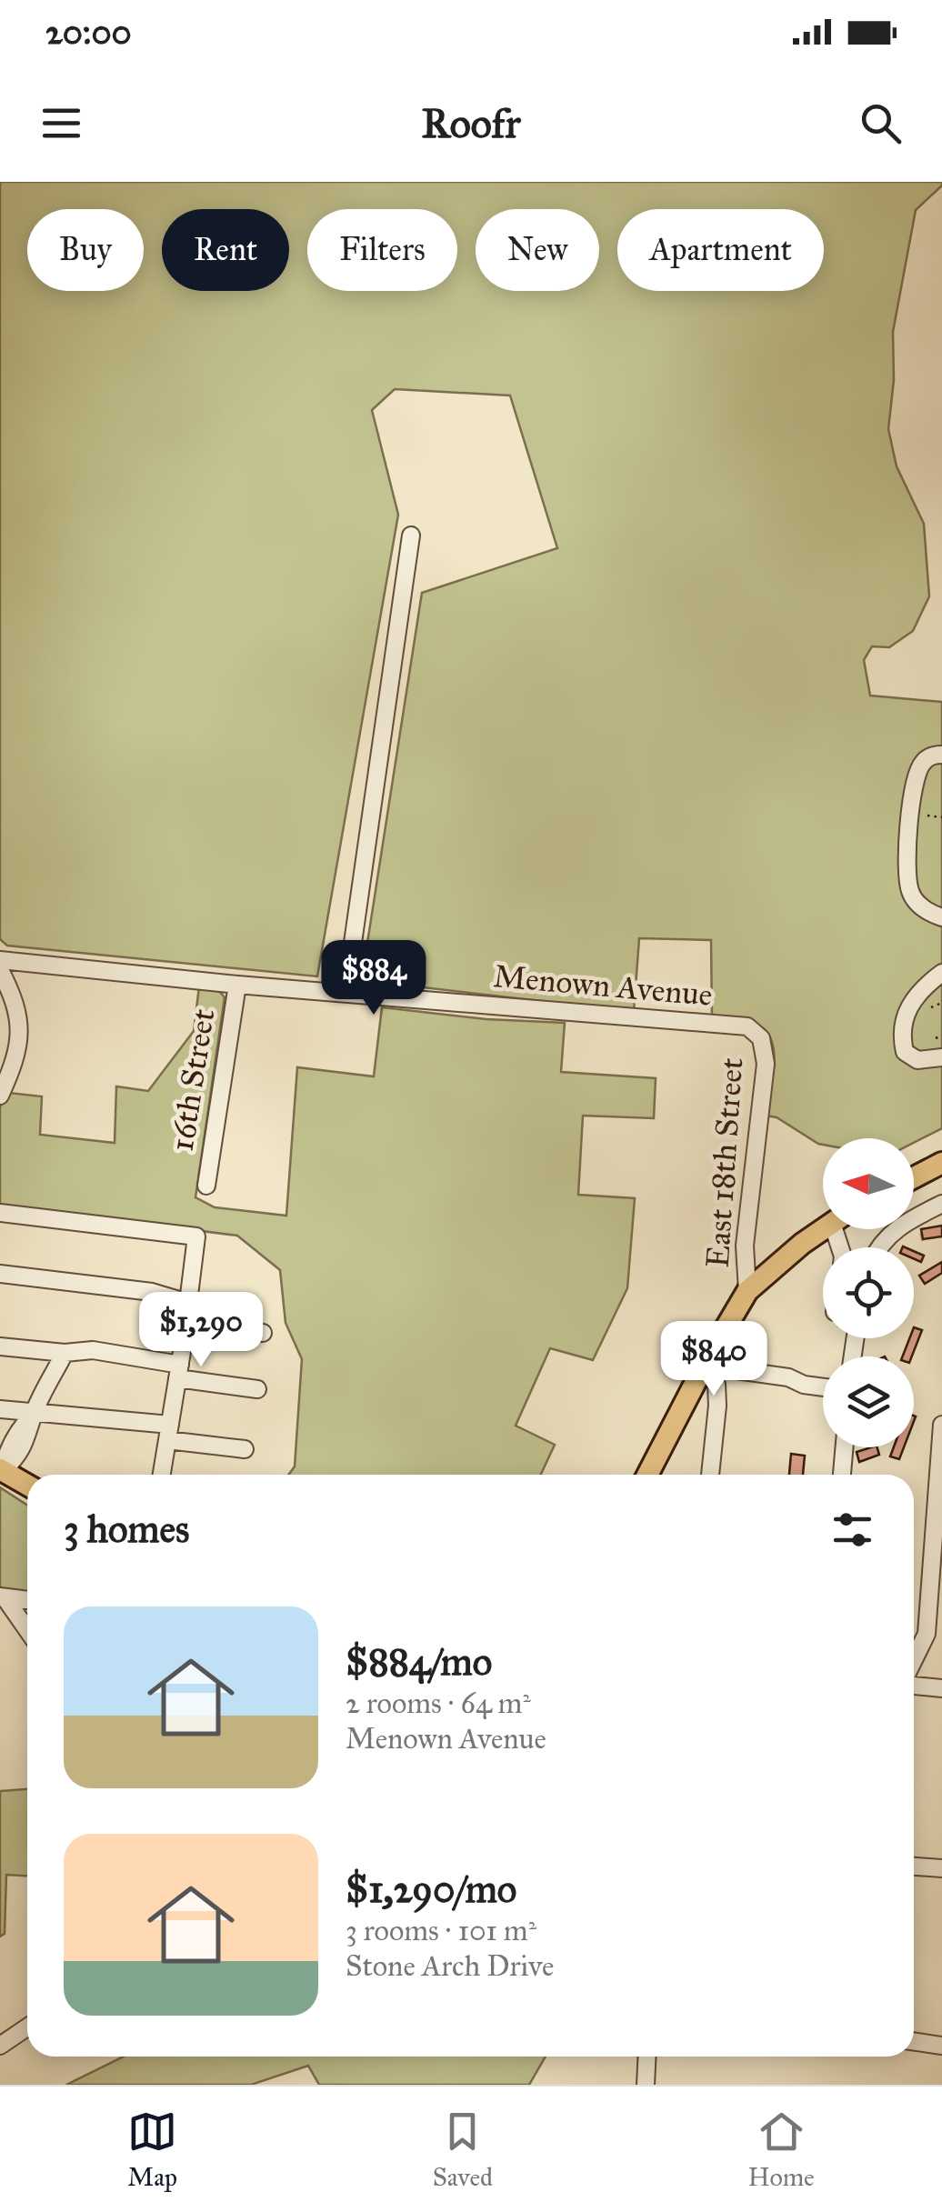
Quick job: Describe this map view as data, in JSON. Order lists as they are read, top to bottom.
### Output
{
  "streets": {
    "street": ["Menown Avenue", "16th Street", "East 18th Street"]
  },
  "crossings": [
    ["Menown Avenue", "16th Street"],
    ["Menown Avenue", "East 18th Street"]
  ],
  "north": "left",
  "page": {
    "status": "20:00",
    "header": "Roofr",
    "chip": [
      "Buy",
      "Rent",
      "Filters",
      "New",
      "Apartment"
    ],
    "price": ["$884", "$1,290", "$840"],
    "heading": "3 homes",
    "list": [
      {
        "name": "$884/mo",
        "note": "2 rooms · 64 m² · Menown Avenue"
      },
      {
        "name": "$1,290/mo",
        "note": "3 rooms · 101 m² · Stone Arch Drive"
      }
    ],
    "tabs": ["Map", "Saved", "Home"]
  }
}
